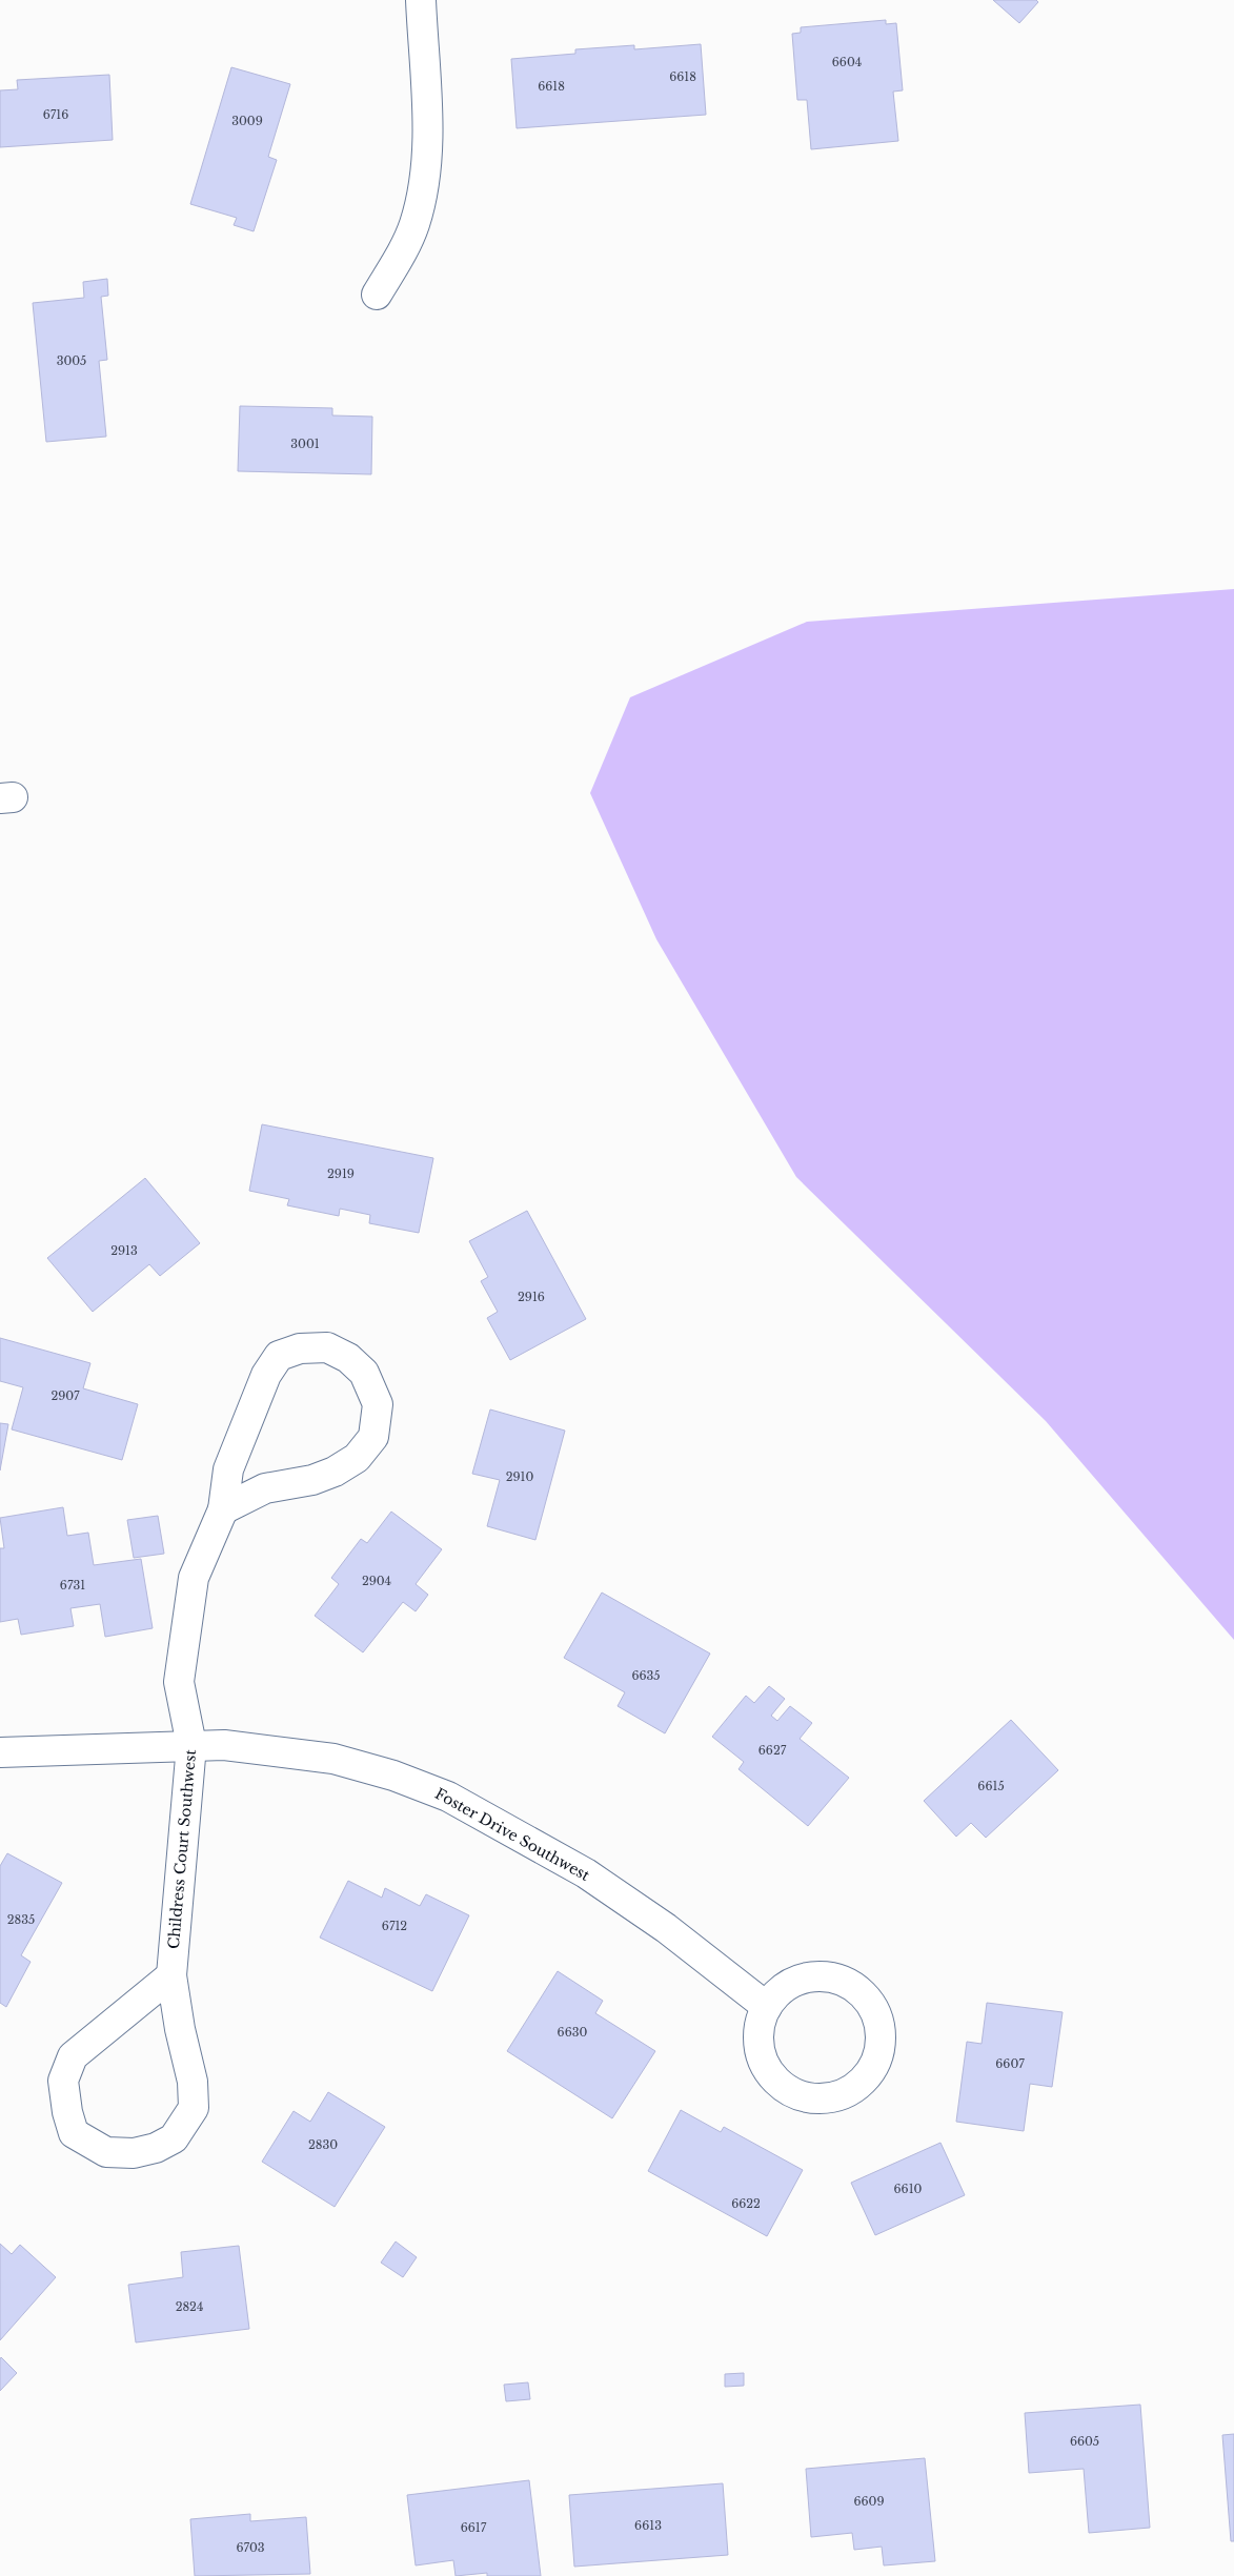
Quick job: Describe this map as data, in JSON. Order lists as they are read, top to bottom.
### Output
{
  "streets": {
    "street": ["Foster Drive Southwest", "Childress Court Southwest"]
  },
  "crossings": [
    ["Foster Drive Southwest", "Childress Court Southwest"]
  ],
  "house_numbers": [
    "6604",
    "6618",
    "6618",
    "6716",
    "3009",
    "3005",
    "3001",
    "2919",
    "2913",
    "2916",
    "2907",
    "2910",
    "2904",
    "6731",
    "6635",
    "6627",
    "6615",
    "2835",
    "6712",
    "6630",
    "6607",
    "2830",
    "6610",
    "6622",
    "2824",
    "6605",
    "6609",
    "6613",
    "6617",
    "6703"
  ]
}
